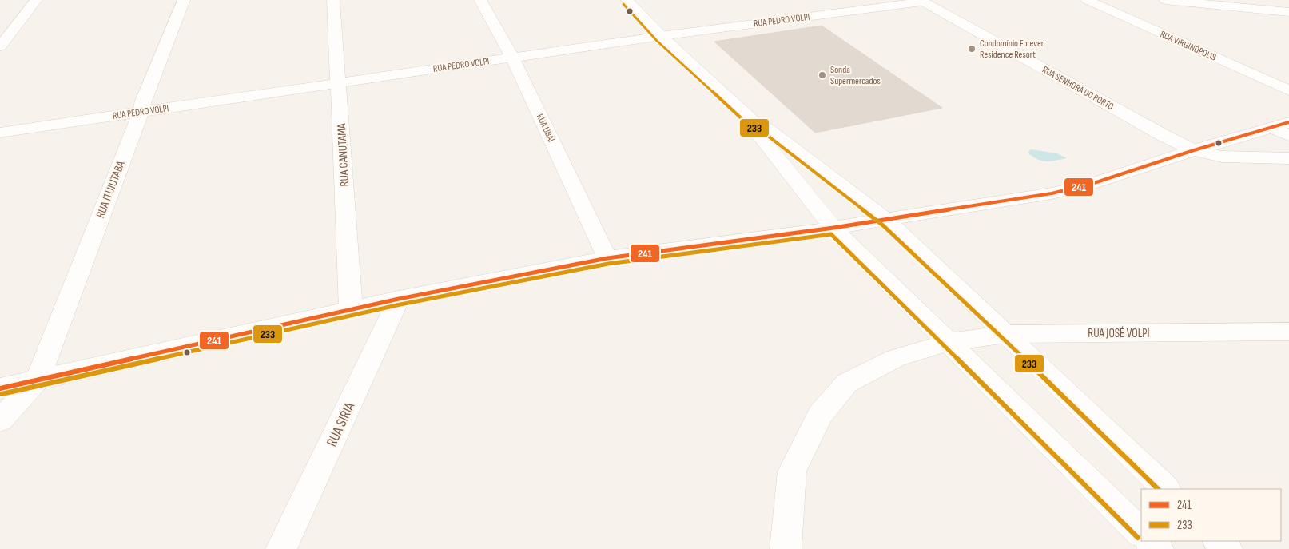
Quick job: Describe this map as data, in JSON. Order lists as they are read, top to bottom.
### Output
{
  "streets": {
    "street": [
      "RUA PEDRO VOLPI",
      "RUA VIRGINÓPOLIS",
      "RUA SENHORA DO PORTO",
      "RUA UBAI",
      "RUA CANUTAMA",
      "RUA ITUIUTABA",
      "RUA JOSÉ VOLPI",
      "RUA SIRIA"
    ]
  },
  "crossings": [
    ["RUA PEDRO VOLPI", "RUA SENHORA DO PORTO"],
    ["RUA PEDRO VOLPI", "RUA UBAI"],
    ["RUA PEDRO VOLPI", "RUA CANUTAMA"],
    ["RUA PEDRO VOLPI", "RUA ITUIUTABA"]
  ],
  "places": ["Condomínio Forever Residence Resort", "Sonda Supermercados"],
  "lines": ["transit line 233", "transit line 241"],
  "legend": ["241", "233"]
}
